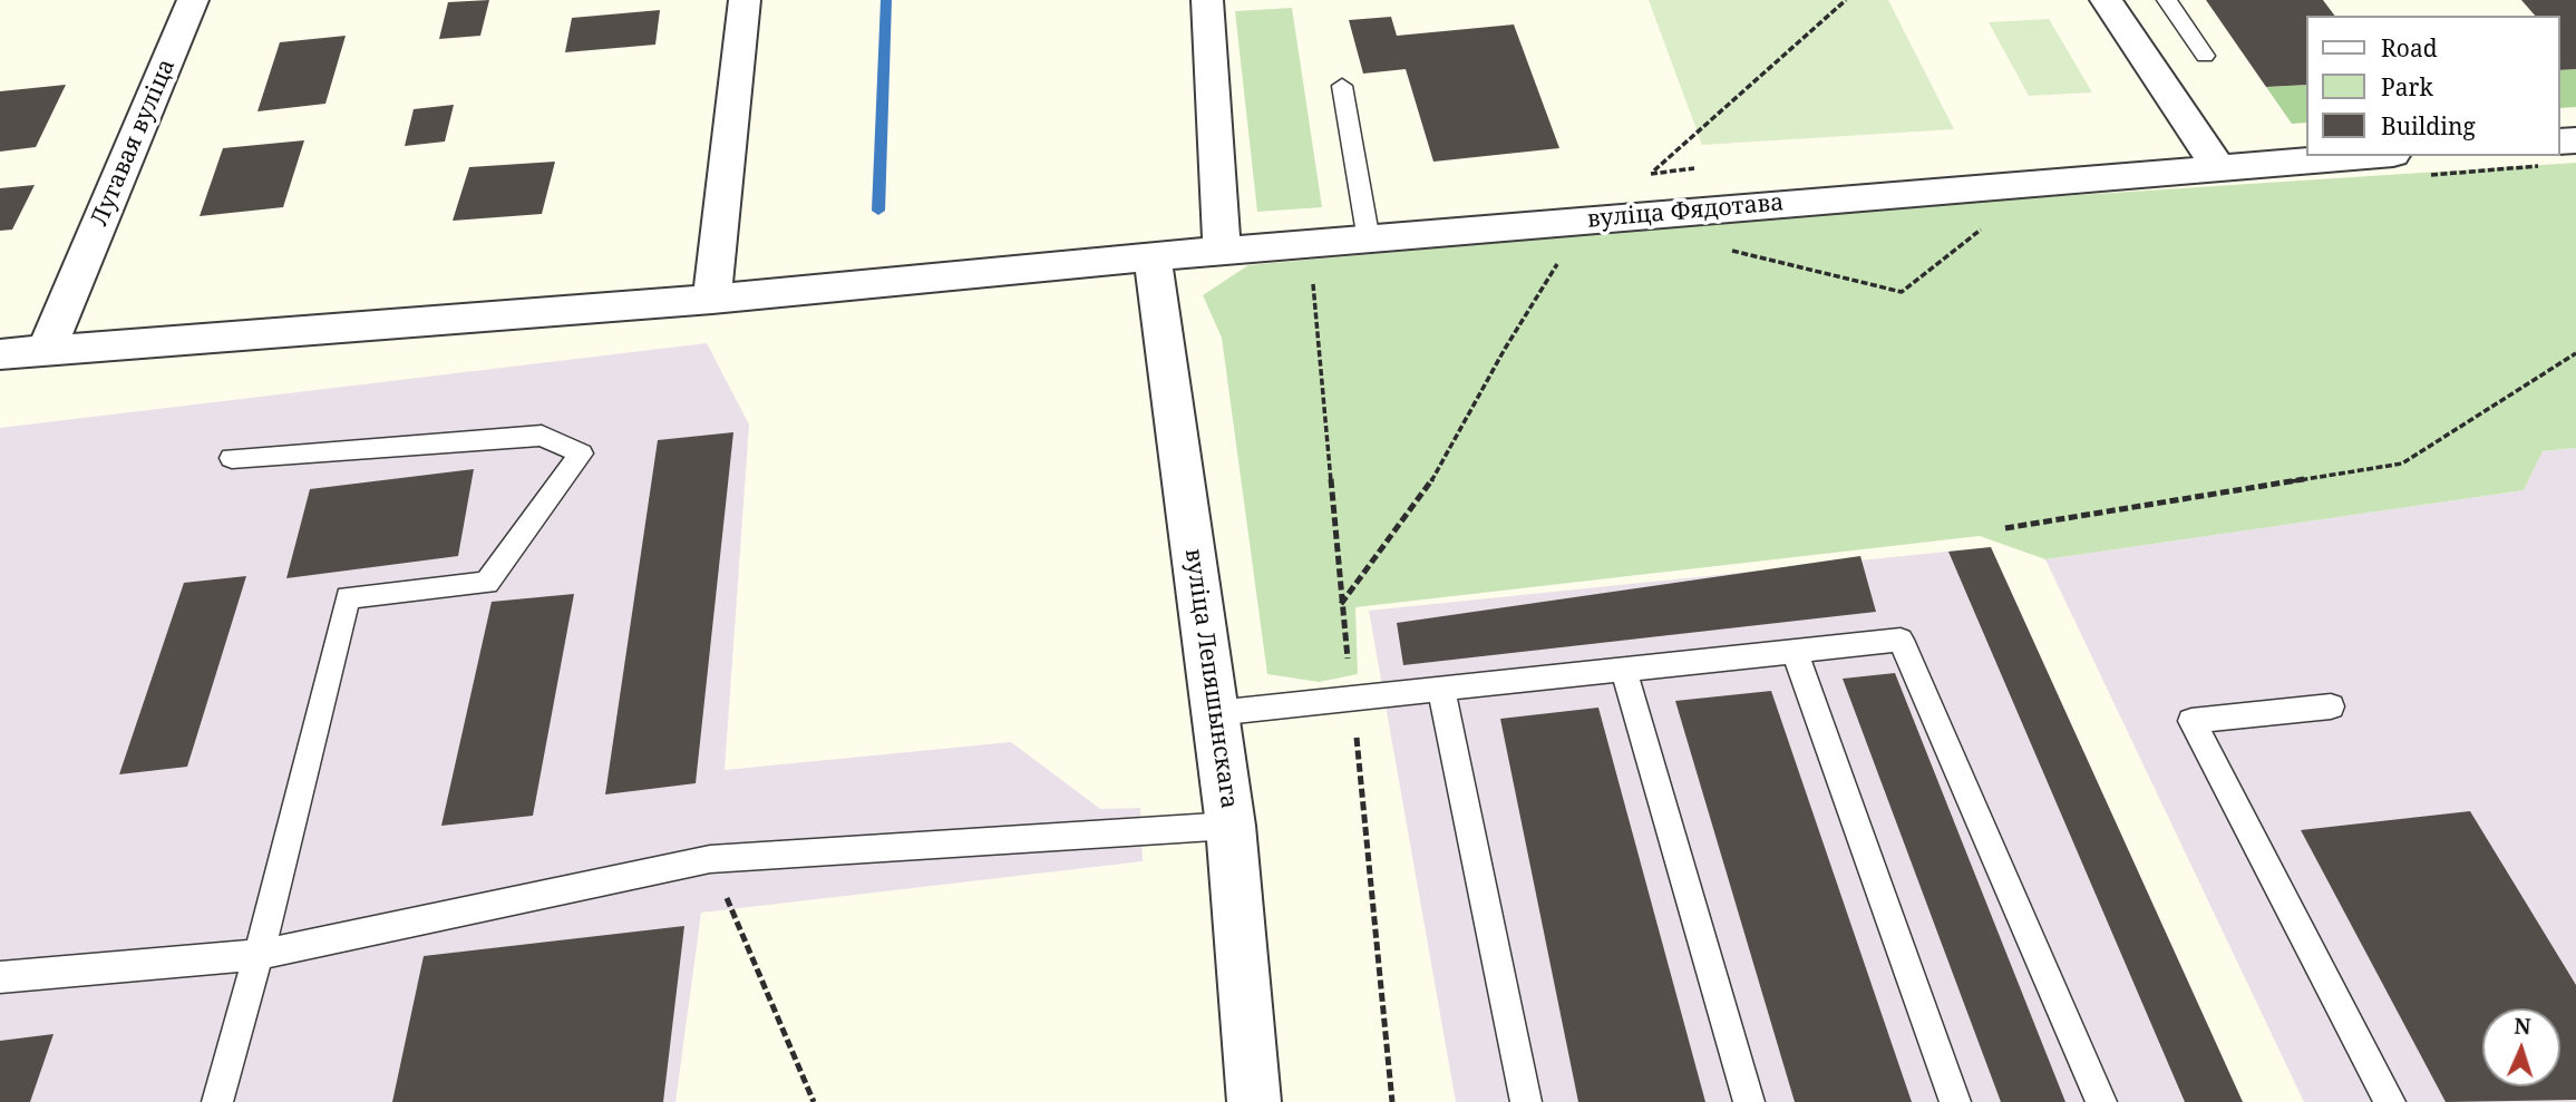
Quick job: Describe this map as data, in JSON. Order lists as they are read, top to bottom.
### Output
{
  "streets": {
    "street": ["Лугавая вуліца", "вуліца Фядотава", "вуліца Лепяшынскага"]
  },
  "crossings": [
    ["Лугавая вуліца", "вуліца Фядотава"],
    ["вуліца Фядотава", "вуліца Лепяшынскага"]
  ],
  "legend": ["Road", "Park", "Building"],
  "north": "top"
}
